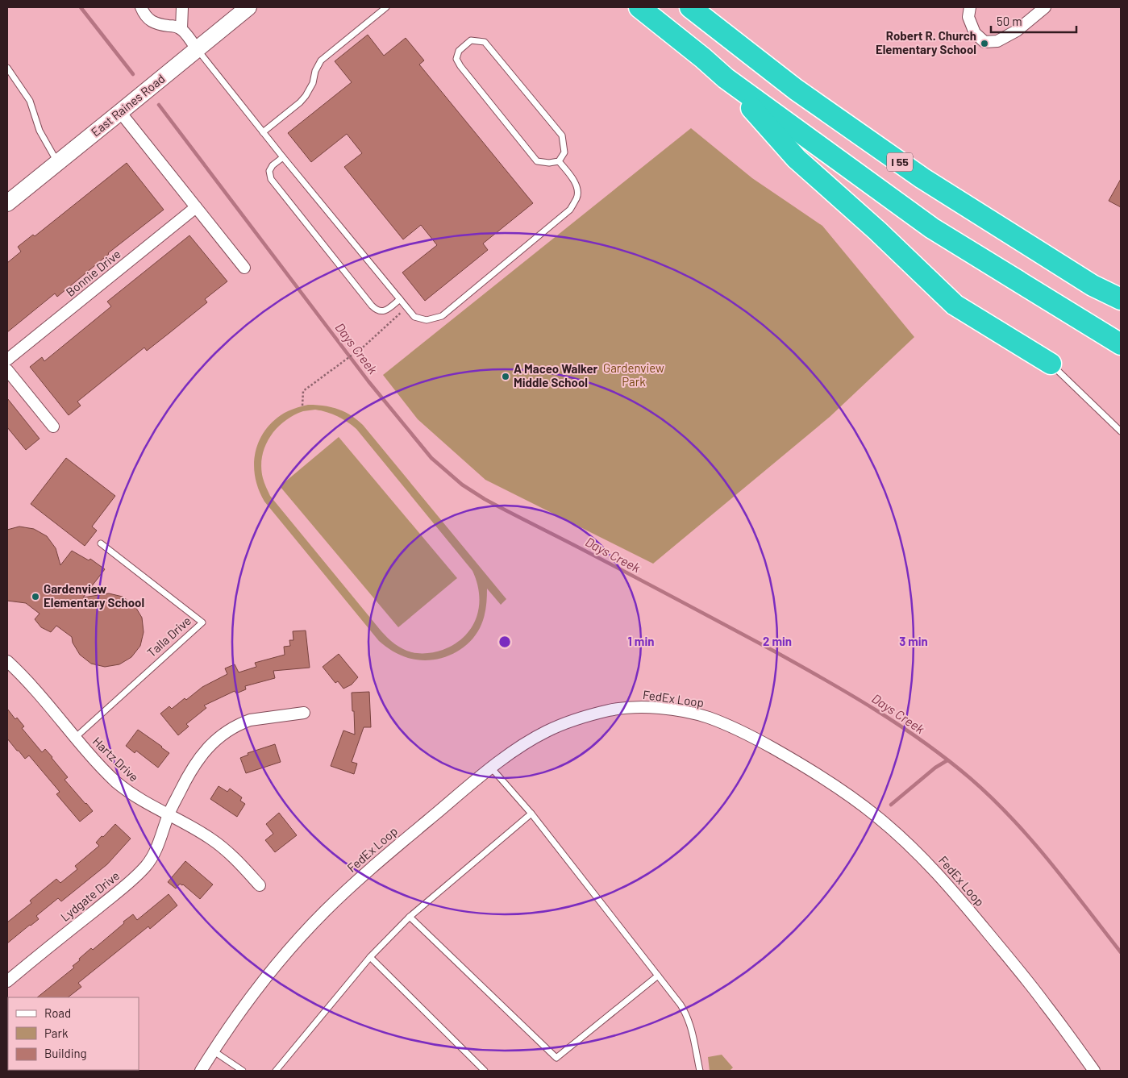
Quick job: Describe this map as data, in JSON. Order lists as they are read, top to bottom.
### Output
{
  "streets": {
    "highway": ["I 55"],
    "main road": ["East Raines Road"],
    "street": [
      "Bonnie Drive",
      "FedEx Loop",
      "Hartz Drive",
      "Lydgate Drive"
    ],
    "lane": ["Talla Drive"]
  },
  "crossings": [
    ["Talla Drive", "Hartz Drive"],
    ["Hartz Drive", "Lydgate Drive"]
  ],
  "water": ["Days Creek"],
  "parks": ["Gardenview Park"],
  "places": ["Robert R. Church Elementary School", "A Maceo Walker Middle School", "Gardenview Elementary School"],
  "legend": ["Road", "Park", "Building"],
  "scale_bar": "50 m",
  "rings": ["1 min", "2 min", "3 min"]
}
